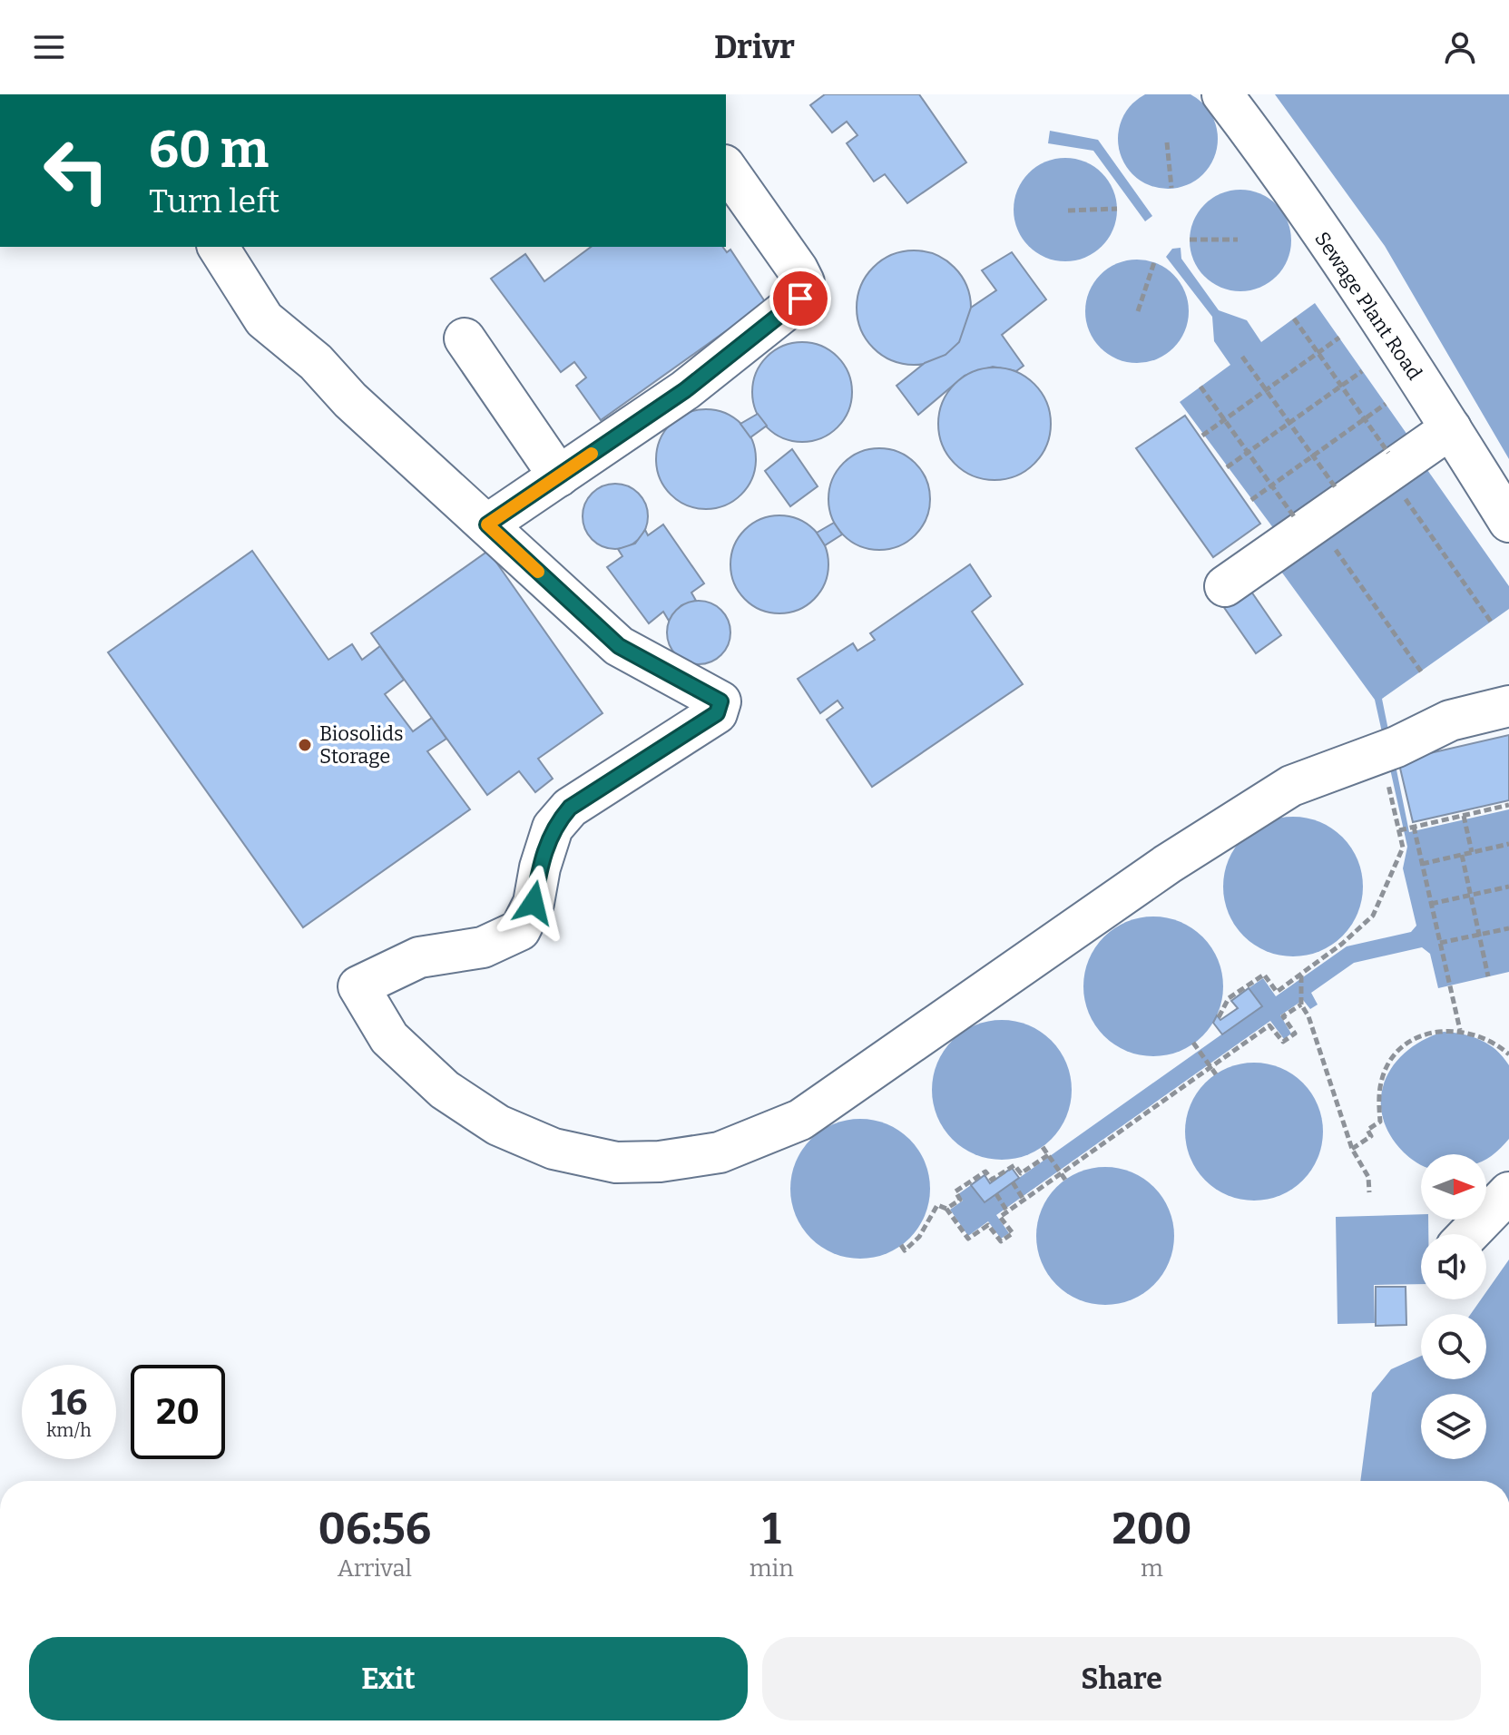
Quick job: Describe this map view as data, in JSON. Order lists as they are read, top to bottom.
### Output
{
  "streets": {
    "street": ["Sewage Plant Road"]
  },
  "places": ["Biosolids Storage"],
  "north": "right",
  "page": {
    "header": "Drivr",
    "turn": ["60 m", "Turn left"],
    "speed": "16 km/h",
    "limit": "20",
    "eta": [
      "06:56",
      "Arrival",
      "1",
      "min",
      "200",
      "m"
    ],
    "buttons": ["Exit", "Share"]
  }
}
